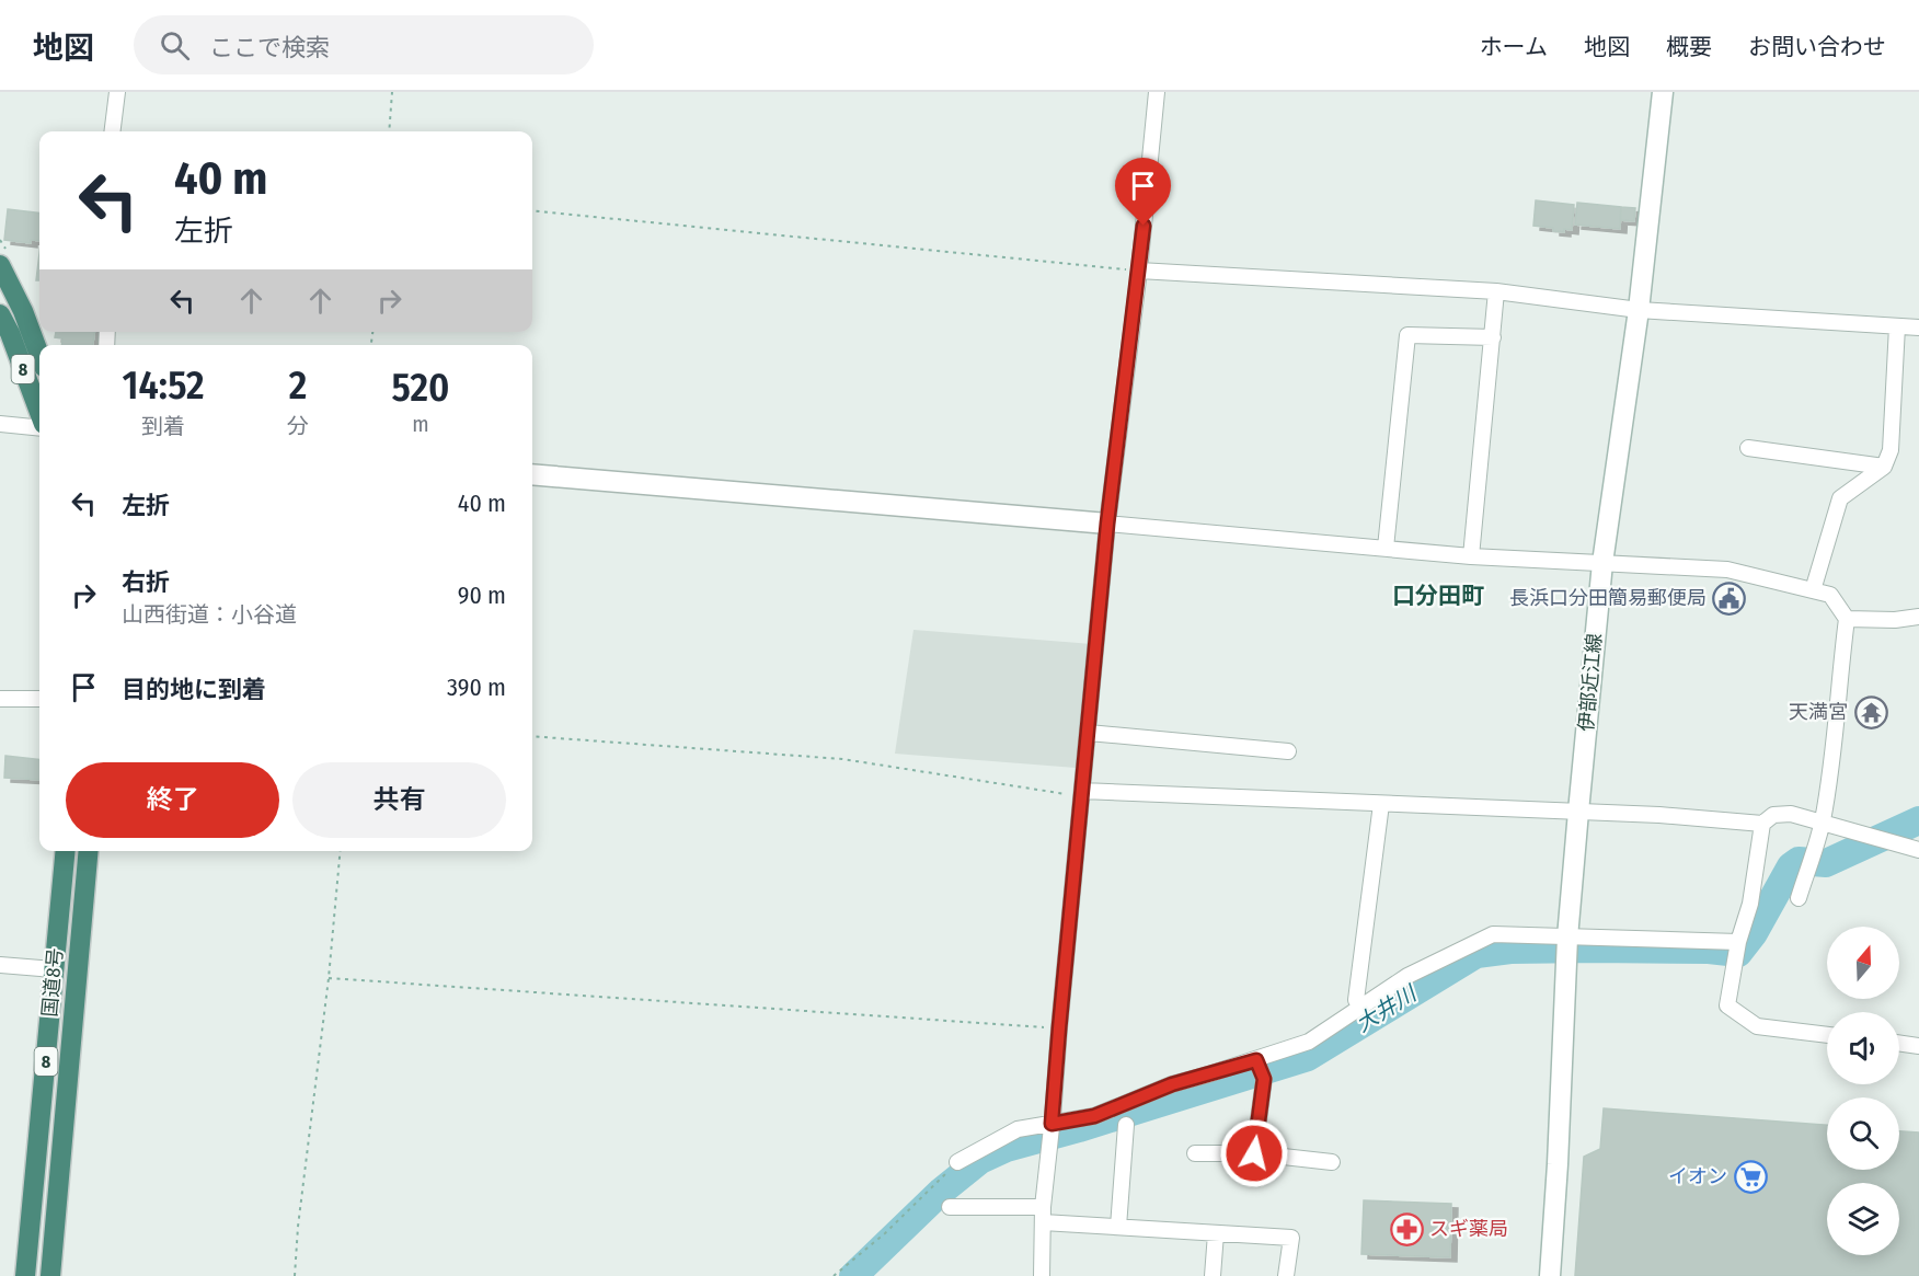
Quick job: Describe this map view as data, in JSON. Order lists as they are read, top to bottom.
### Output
{
  "streets": {
    "highway": ["8", "国道8号"],
    "main road": ["伊部近江線"]
  },
  "districts": ["口分田町"],
  "water": ["大井川"],
  "places": {
    "public building": ["長浜口分田簡易郵便局"],
    "temple": ["天満宮"],
    "supermarket": ["イオン"],
    "pharmacy": ["スギ薬局"]
  },
  "north": "top",
  "page": {
    "header": "地図",
    "search": "ここで検索",
    "nav": [
      "ホーム",
      "地図",
      "概要",
      "お問い合わせ"
    ],
    "turn": ["40 m", "左折"],
    "eta": [
      "14:52",
      "到着",
      "2",
      "分",
      "520",
      "m"
    ],
    "list": [
      {
        "name": "左折",
        "value": "40 m"
      },
      {
        "name": "右折",
        "note": "山西街道：小谷道",
        "value": "90 m"
      },
      {
        "name": "目的地に到着",
        "value": "390 m"
      }
    ],
    "buttons": ["終了", "共有"]
  }
}
